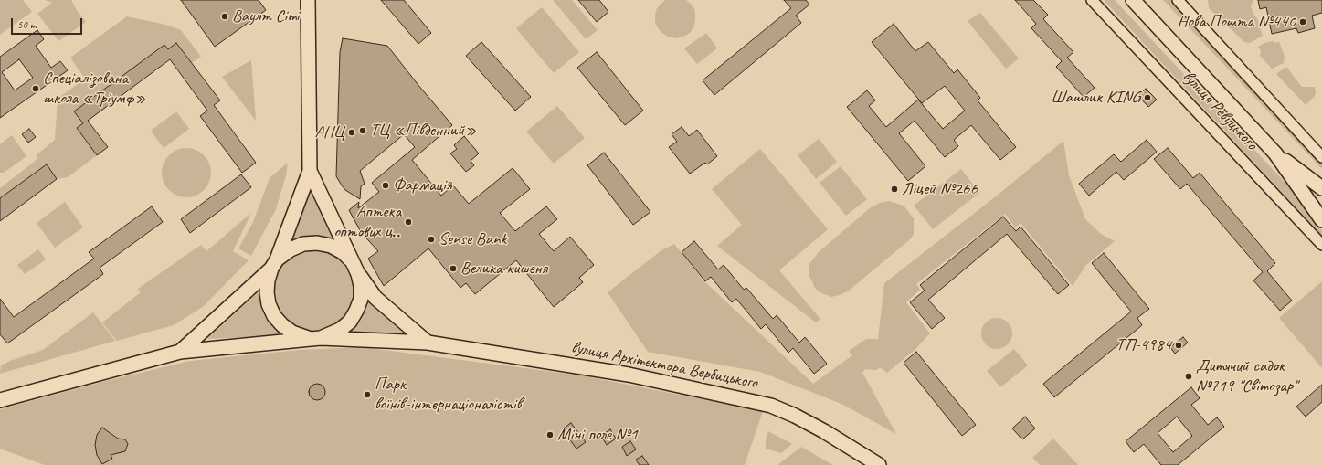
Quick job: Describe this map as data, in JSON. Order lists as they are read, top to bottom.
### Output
{
  "streets": {
    "street": ["вулиця Ревуцького", "вулиця Архітектора Вербицького"]
  },
  "places": [
    "Ваулт Сіті",
    "Нова Пошта №440",
    "Спеціалізована школа «Тріумф»",
    "Шашлик KING",
    "ТЦ «Південний»",
    "АНЦ",
    "Фармація",
    "Ліцей №266",
    "Аптека оптових ц‥",
    "Sense Bank",
    "Велика кишеня",
    "ТП-4984",
    "Дитячий садок №719 \"Світозар\"",
    "Парк воїнів-інтернаціоналістів",
    "Міні поле №1"
  ],
  "scale_bar": "50 m"
}
